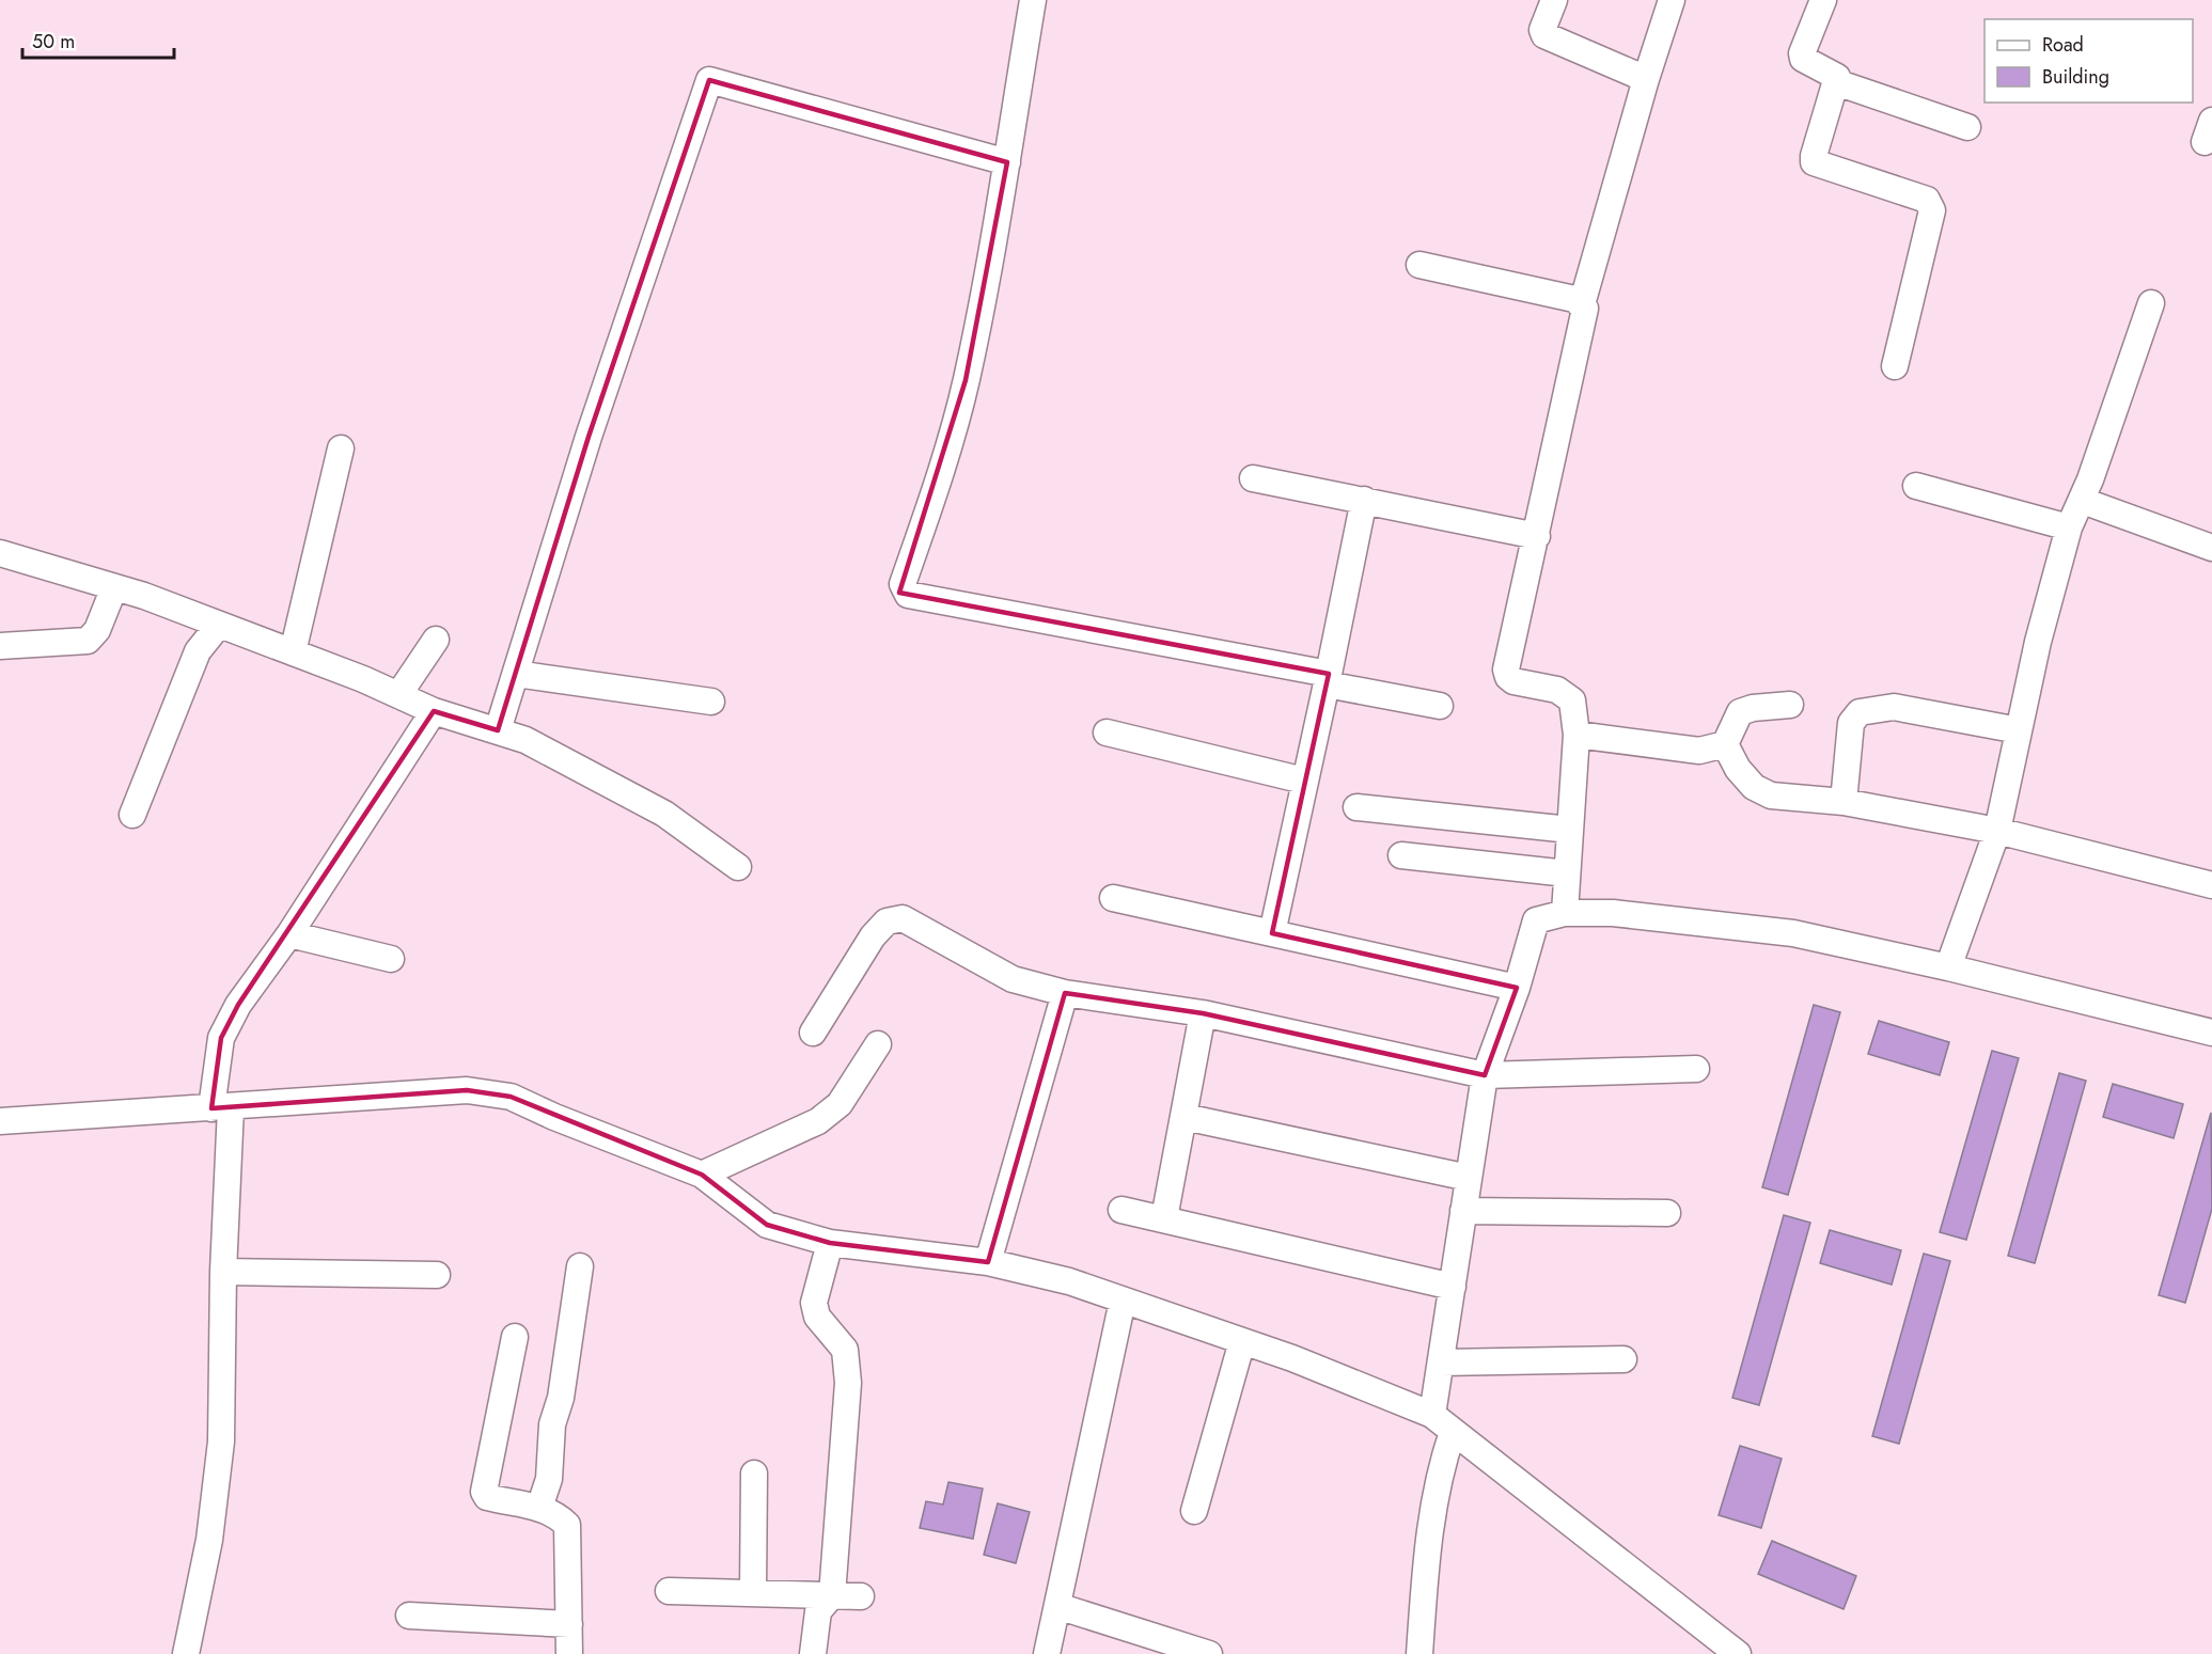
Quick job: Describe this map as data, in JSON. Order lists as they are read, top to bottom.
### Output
{
  "legend": ["Road", "Building"],
  "scale_bar": "50 m"
}
